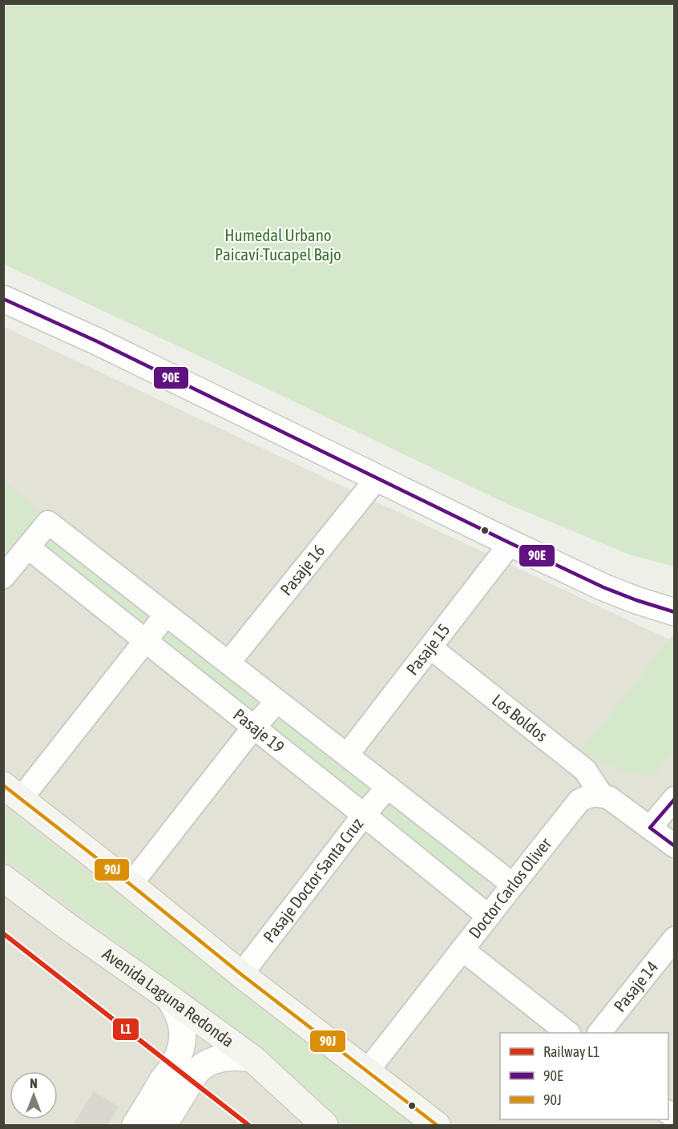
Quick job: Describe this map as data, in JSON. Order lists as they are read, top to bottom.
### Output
{
  "streets": {
    "main road": ["Avenida Laguna Redonda"],
    "street": [
      "Pasaje 16",
      "Pasaje 15",
      "Los Boldos",
      "Pasaje 19",
      "Pasaje Doctor Santa Cruz",
      "Doctor Carlos Oliver",
      "Pasaje 14"
    ]
  },
  "crossings": [
    ["Pasaje 16", "Pasaje 19"],
    ["Pasaje 15", "Los Boldos"],
    ["Pasaje 15", "Pasaje 19"],
    ["Los Boldos", "Doctor Carlos Oliver"],
    ["Pasaje 19", "Pasaje Doctor Santa Cruz"],
    ["Pasaje 19", "Doctor Carlos Oliver"]
  ],
  "parks": ["Humedal Urbano Paicaví-Tucapel Bajo"],
  "lines": ["transit line 90E", "transit line 90J", "rail line L1"],
  "legend": ["Railway L1", "90E", "90J"],
  "north": "top"
}
